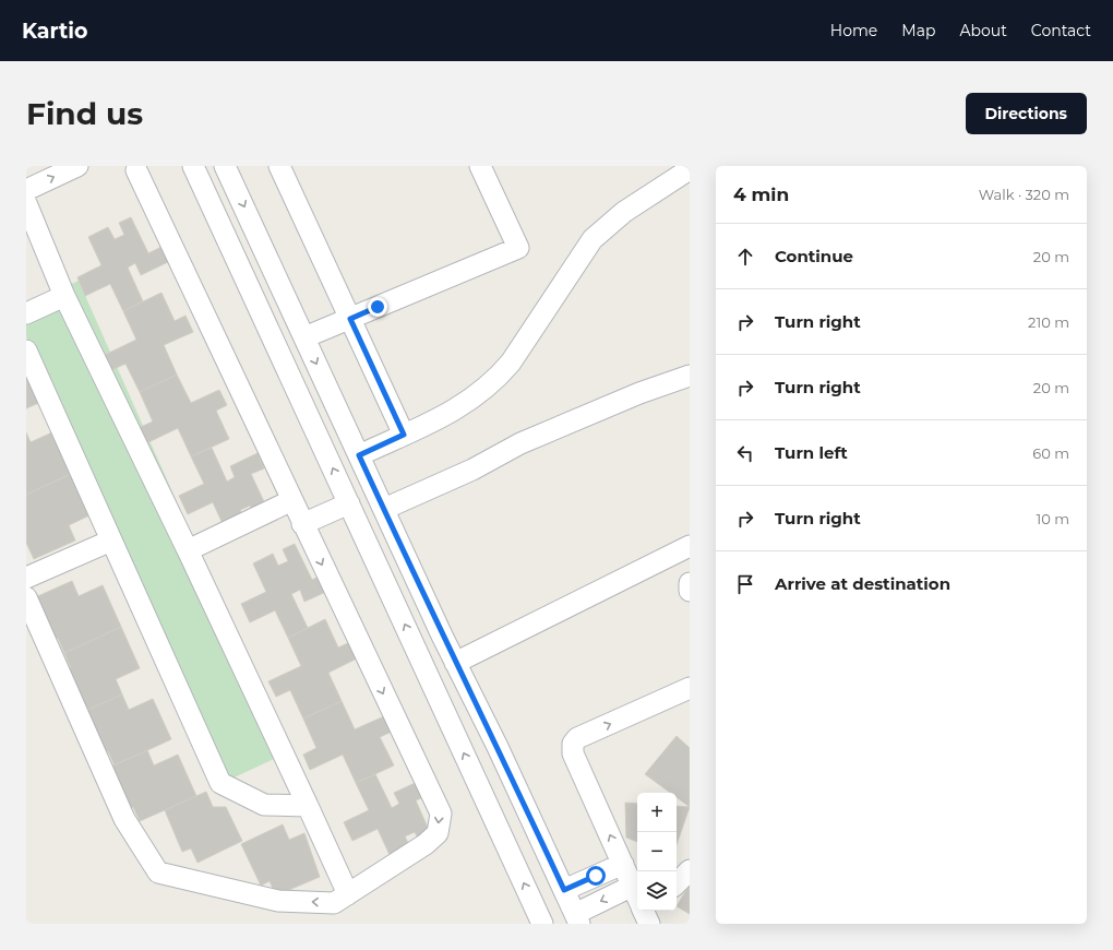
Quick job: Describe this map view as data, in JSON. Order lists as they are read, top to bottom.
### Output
{
  "page": {
    "header": "Kartio",
    "nav": [
      "Home",
      "Map",
      "About",
      "Contact"
    ],
    "buttons": "Directions",
    "title": "Find us",
    "heading": ["4 min", "Walk · 320 m"],
    "list": [
      ["Continue", "20 m"],
      ["Turn right", "210 m"],
      ["Turn right", "20 m"],
      ["Turn left", "60 m"],
      ["Turn right", "10 m"],
      "Arrive at destination"
    ],
    "map_buttons": ["+", "−"]
  }
}
